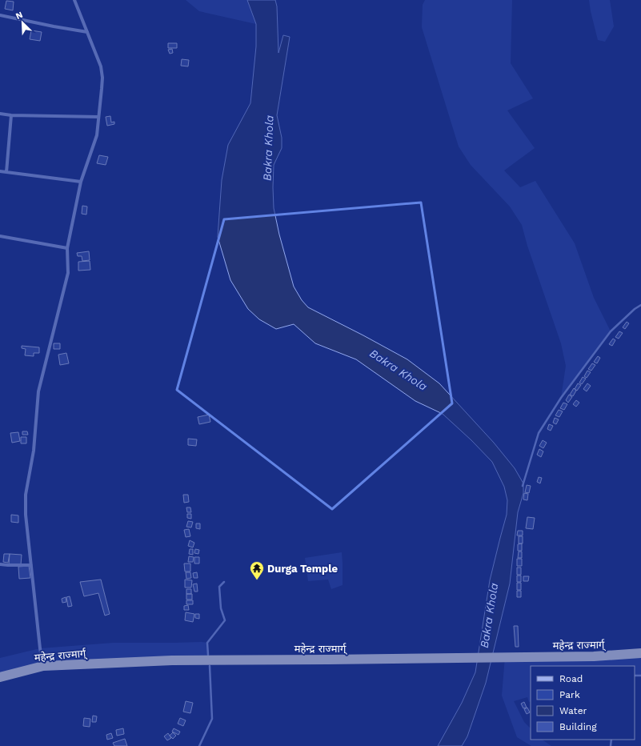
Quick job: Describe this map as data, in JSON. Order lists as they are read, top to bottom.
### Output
{
  "streets": {
    "highway": ["महेन्द्र राज्मार्ग्"]
  },
  "water": ["Bakra Khola"],
  "places": {
    "temple": ["Durga Temple"]
  },
  "legend": [
    "Road",
    "Park",
    "Water",
    "Building"
  ],
  "north": "top left"
}
